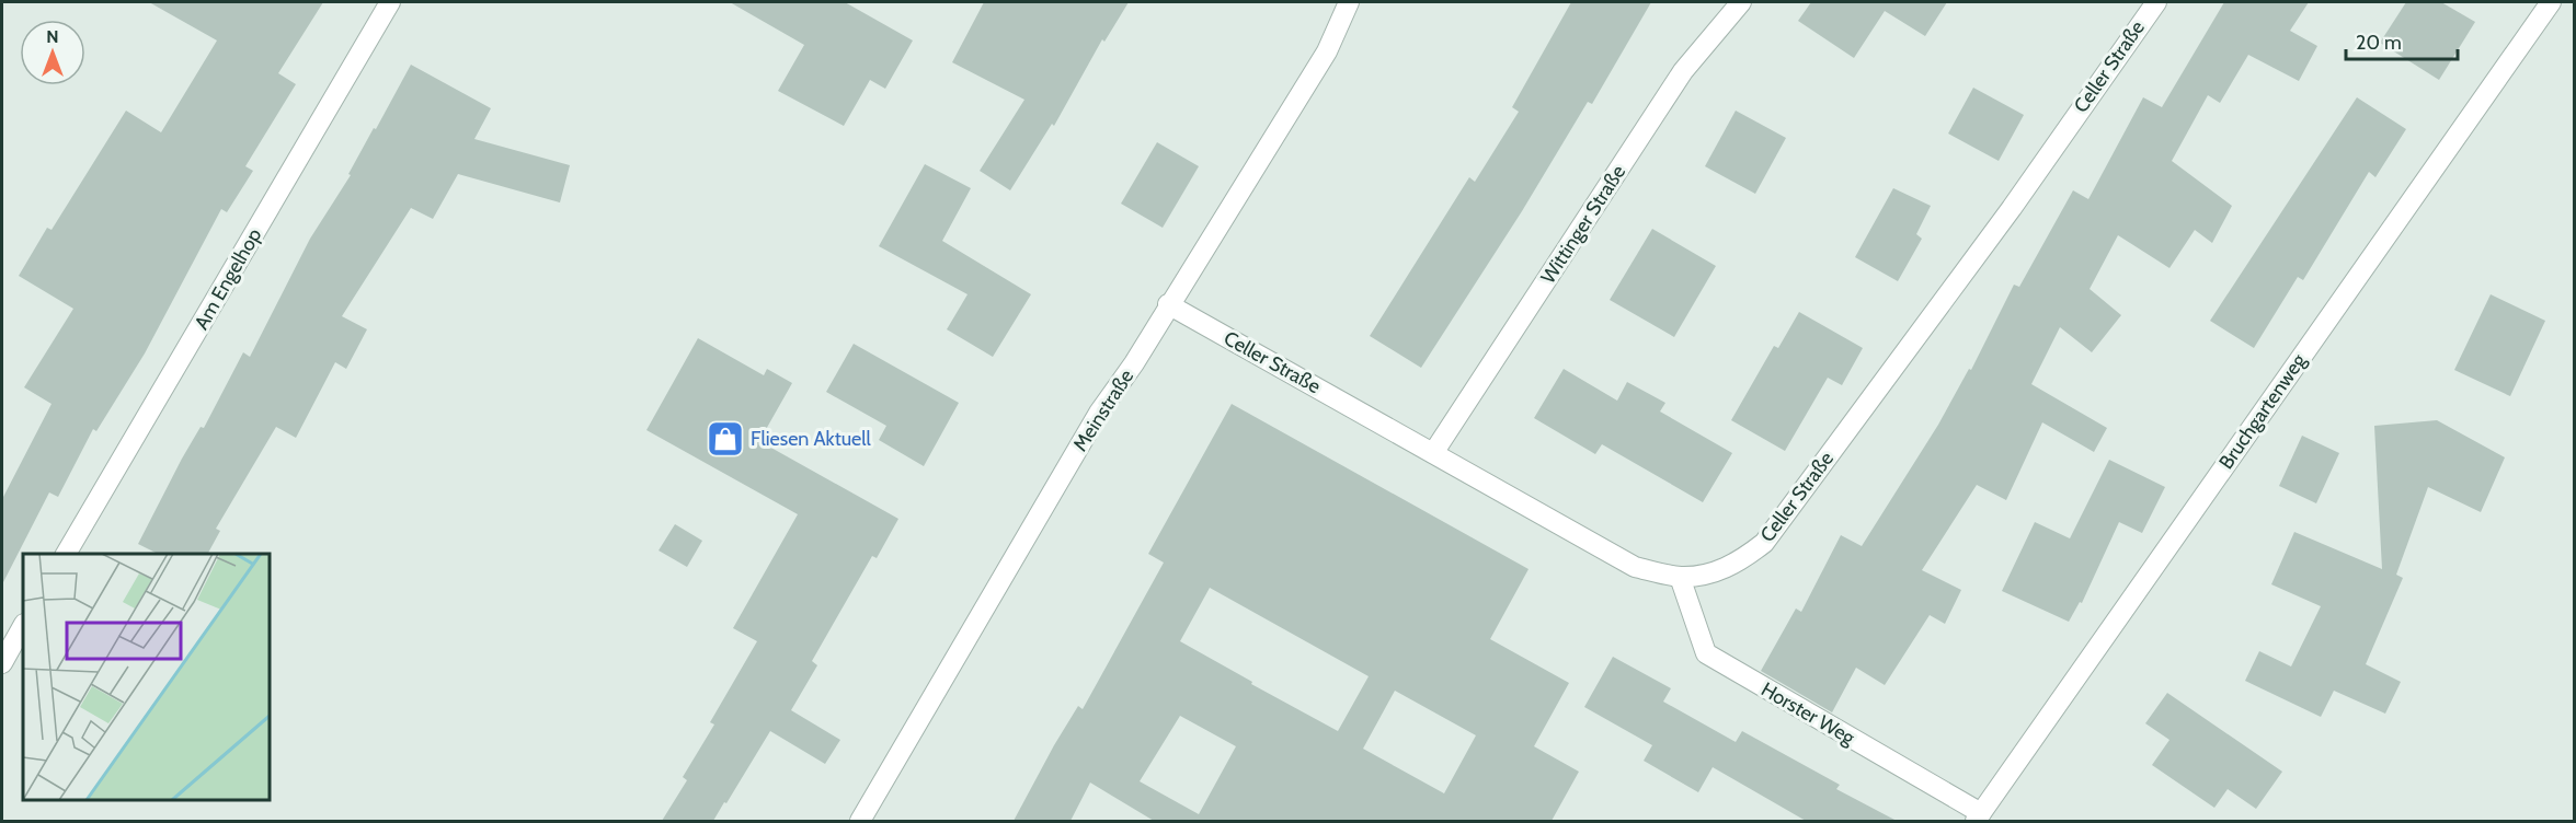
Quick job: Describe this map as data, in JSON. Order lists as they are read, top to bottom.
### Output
{
  "streets": {
    "street": [
      "Celler Straße",
      "Wittinger Straße",
      "Am Engelhop",
      "Meinstraße",
      "Bruchgartenweg",
      "Horster Weg"
    ]
  },
  "crossings": [
    ["Celler Straße", "Wittinger Straße"],
    ["Celler Straße", "Meinstraße"],
    ["Celler Straße", "Horster Weg"],
    ["Bruchgartenweg", "Horster Weg"]
  ],
  "places": {
    "shop": ["Fliesen Aktuell"]
  },
  "scale_bar": "20 m",
  "north": "top"
}
